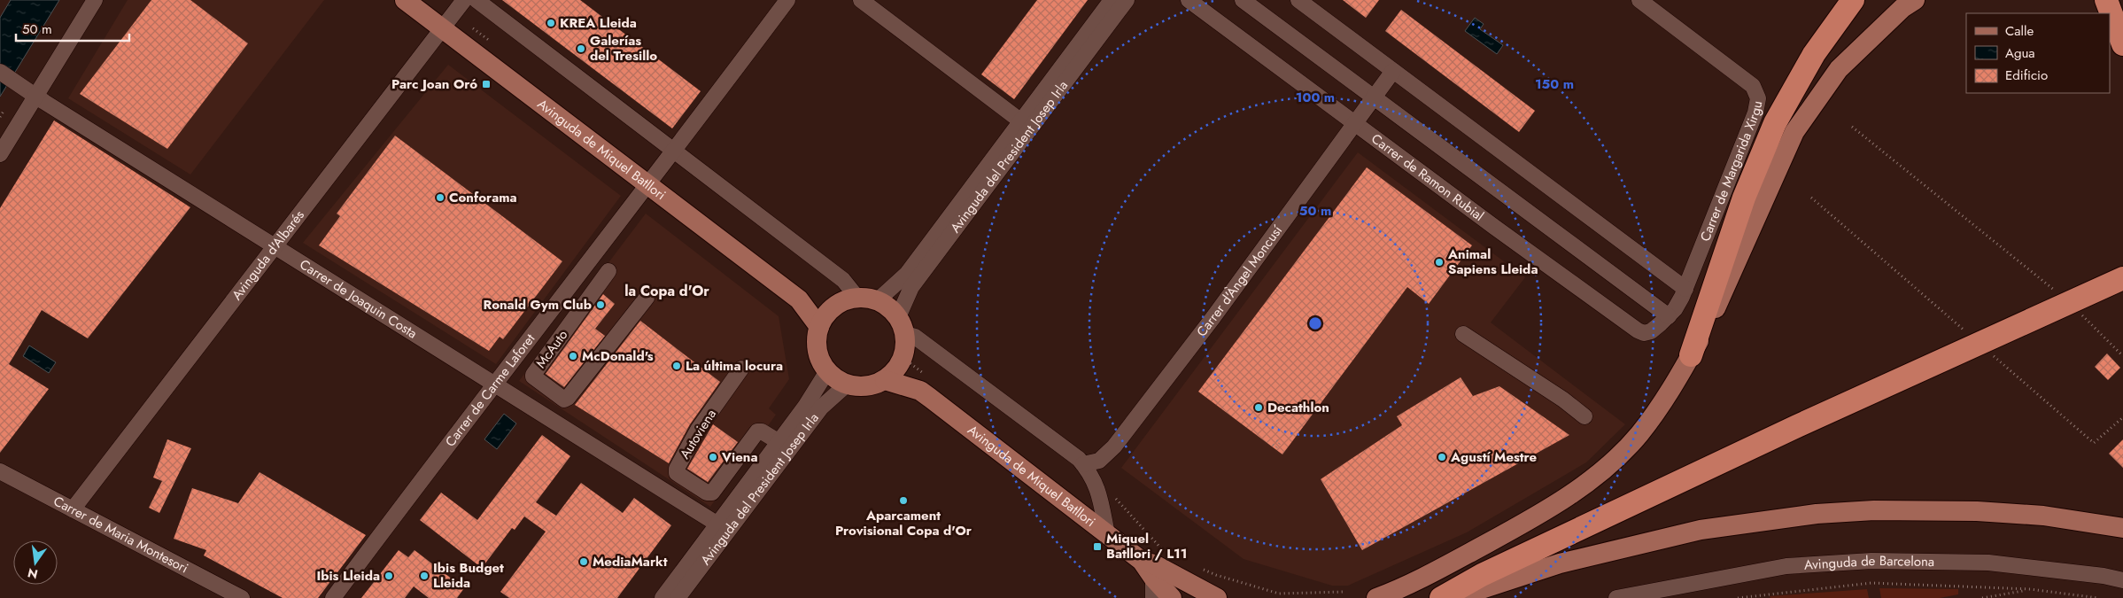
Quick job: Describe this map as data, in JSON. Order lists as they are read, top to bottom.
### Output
{
  "streets": {
    "main road": ["Avinguda de Miquel Batllori"],
    "street": [
      "Avinguda del President Josep Irla",
      "Carrer de Margarida Xirgu",
      "Carrer de Ramon Rubial",
      "Avinguda d'Albarés",
      "Carrer d'Àngel Moncusí",
      "Carrer de Joaquin Costa",
      "McAuto",
      "Carrer de Carme Laforet",
      "Autoviena",
      "Carrer de Maria Montesori",
      "Avinguda de Barcelona"
    ]
  },
  "crossings": [
    ["Avinguda de Miquel Batllori", "Avinguda del President Josep Irla"],
    ["Avinguda de Miquel Batllori", "Avinguda d'Albarés"],
    ["Avinguda de Miquel Batllori", "Carrer de Carme Laforet"],
    ["Avinguda del President Josep Irla", "Carrer de Joaquin Costa"],
    ["Avinguda del President Josep Irla", "Autoviena"],
    ["Carrer de Margarida Xirgu", "Carrer de Ramon Rubial"],
    ["Carrer de Ramon Rubial", "Carrer d'Àngel Moncusí"],
    ["Avinguda d'Albarés", "Carrer de Joaquin Costa"],
    ["Avinguda d'Albarés", "Carrer de Maria Montesori"],
    ["Carrer de Joaquin Costa", "Carrer de Carme Laforet"]
  ],
  "districts": ["la Copa d'Or"],
  "places": {
    "other": [
      "KREA Lleida",
      "Galerías del Tresillo",
      "Conforama",
      "Animal Sapiens Lleida",
      "Ronald Gym Club",
      "McDonald's",
      "La última locura",
      "Decathlon",
      "Viena",
      "Agustí Mestre",
      "Aparcament Provisional Copa d'Or",
      "MediaMarkt",
      "Ibis Lleida",
      "Ibis Budget Lleida"
    ],
    "transit": ["Parc Joan Oró", "Miquel Batllori / L11"]
  },
  "legend": ["Calle", "Agua", "Edificio"],
  "scale_bar": "50 m",
  "north": "bottom",
  "rings": ["150 m", "100 m", "50 m"]
}
